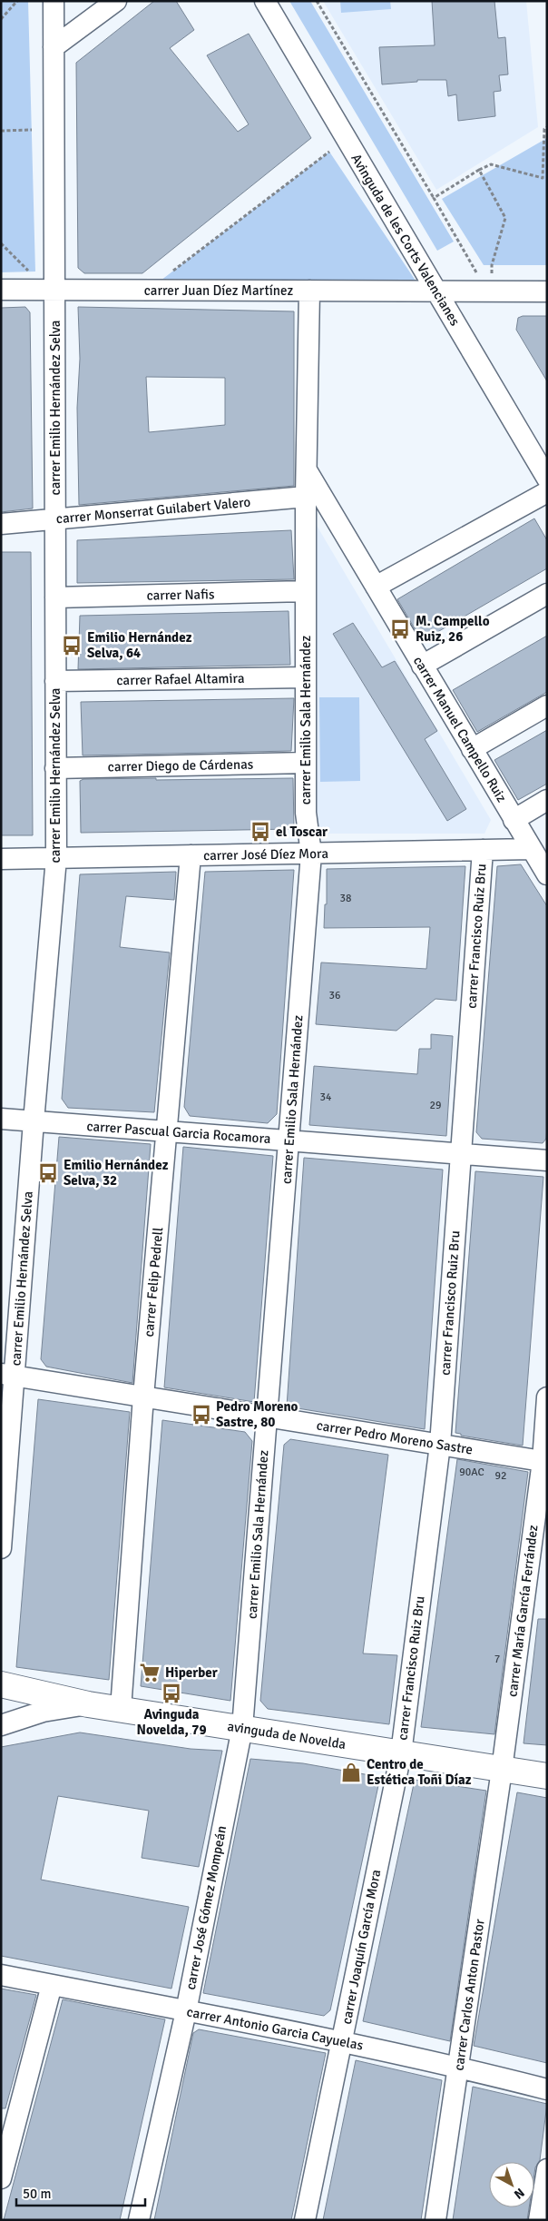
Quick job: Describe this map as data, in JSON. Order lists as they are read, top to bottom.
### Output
{
  "streets": {
    "main road": ["avinguda de Novelda"],
    "street": [
      "Avinguda de les Corts Valencianes",
      "carrer Juan Díez Martínez",
      "carrer Emilio Hernández Selva",
      "carrer Monserrat Guilabert Valero",
      "carrer Nafis",
      "carrer Rafael Altamira",
      "carrer Emilio Sala Hernández",
      "carrer Manuel Campello Ruiz",
      "carrer Diego de Cárdenas",
      "carrer José Díez Mora",
      "carrer Francisco Ruiz Bru",
      "carrer Pascual Garcia Rocamora",
      "carrer Felip Pedrell",
      "carrer Pedro Moreno Sastre",
      "carrer María García Ferrández",
      "carrer José Gómez Mompeán",
      "carrer Joaquín García Mora",
      "carrer Carlos Anton Pastor",
      "carrer Antonio Garcia Cayuelas"
    ]
  },
  "crossings": [
    ["Avinguda de les Corts Valencianes", "carrer Juan Díez Martínez"],
    ["carrer Juan Díez Martínez", "carrer Emilio Hernández Selva"],
    ["carrer Juan Díez Martínez", "carrer Emilio Sala Hernández"],
    ["carrer Emilio Hernández Selva", "carrer Monserrat Guilabert Valero"],
    ["carrer Emilio Hernández Selva", "carrer Nafis"],
    ["carrer Emilio Hernández Selva", "carrer Rafael Altamira"],
    ["carrer Emilio Hernández Selva", "carrer Diego de Cárdenas"],
    ["carrer Emilio Hernández Selva", "carrer José Díez Mora"],
    ["carrer Emilio Hernández Selva", "carrer Pascual Garcia Rocamora"],
    ["carrer Emilio Hernández Selva", "carrer Pedro Moreno Sastre"],
    ["carrer Monserrat Guilabert Valero", "carrer Emilio Sala Hernández"],
    ["carrer Nafis", "carrer Emilio Sala Hernández"],
    ["carrer Rafael Altamira", "carrer Emilio Sala Hernández"],
    ["carrer Emilio Sala Hernández", "carrer Manuel Campello Ruiz"],
    ["carrer Emilio Sala Hernández", "carrer Diego de Cárdenas"],
    ["carrer Emilio Sala Hernández", "carrer José Díez Mora"],
    ["carrer Emilio Sala Hernández", "carrer Pascual Garcia Rocamora"],
    ["carrer Emilio Sala Hernández", "carrer Pedro Moreno Sastre"],
    ["carrer Emilio Sala Hernández", "avinguda de Novelda"],
    ["carrer Emilio Sala Hernández", "carrer José Gómez Mompeán"],
    ["carrer Manuel Campello Ruiz", "carrer José Díez Mora"],
    ["carrer José Díez Mora", "carrer Francisco Ruiz Bru"],
    ["carrer José Díez Mora", "carrer Felip Pedrell"],
    ["carrer Francisco Ruiz Bru", "carrer Pascual Garcia Rocamora"],
    ["carrer Francisco Ruiz Bru", "carrer Pedro Moreno Sastre"],
    ["carrer Francisco Ruiz Bru", "avinguda de Novelda"],
    ["carrer Francisco Ruiz Bru", "carrer Joaquín García Mora"],
    ["carrer Pascual Garcia Rocamora", "carrer Felip Pedrell"],
    ["carrer Felip Pedrell", "carrer Pedro Moreno Sastre"],
    ["carrer Felip Pedrell", "avinguda de Novelda"],
    ["carrer Pedro Moreno Sastre", "carrer María García Ferrández"],
    ["carrer María García Ferrández", "avinguda de Novelda"],
    ["carrer María García Ferrández", "carrer Carlos Anton Pastor"],
    ["avinguda de Novelda", "carrer José Gómez Mompeán"],
    ["avinguda de Novelda", "carrer Joaquín García Mora"],
    ["avinguda de Novelda", "carrer Carlos Anton Pastor"],
    ["carrer José Gómez Mompeán", "carrer Antonio Garcia Cayuelas"],
    ["carrer Joaquín García Mora", "carrer Antonio Garcia Cayuelas"],
    ["carrer Carlos Anton Pastor", "carrer Antonio Garcia Cayuelas"]
  ],
  "places": {
    "bus stop": [
      "M. Campello Ruiz, 26",
      "Emilio Hernández Selva, 64",
      "el Toscar",
      "Emilio Hernández Selva, 32",
      "Pedro Moreno Sastre, 80",
      "Avinguda Novelda, 79"
    ],
    "supermarket": ["Hiperber"],
    "shop": ["Centro de Estética Toñi Díaz"]
  },
  "house_numbers": [
    "38",
    "36",
    "34",
    "29",
    "90AC",
    "92",
    "7"
  ],
  "scale_bar": "50 m",
  "north": "bottom right"
}
